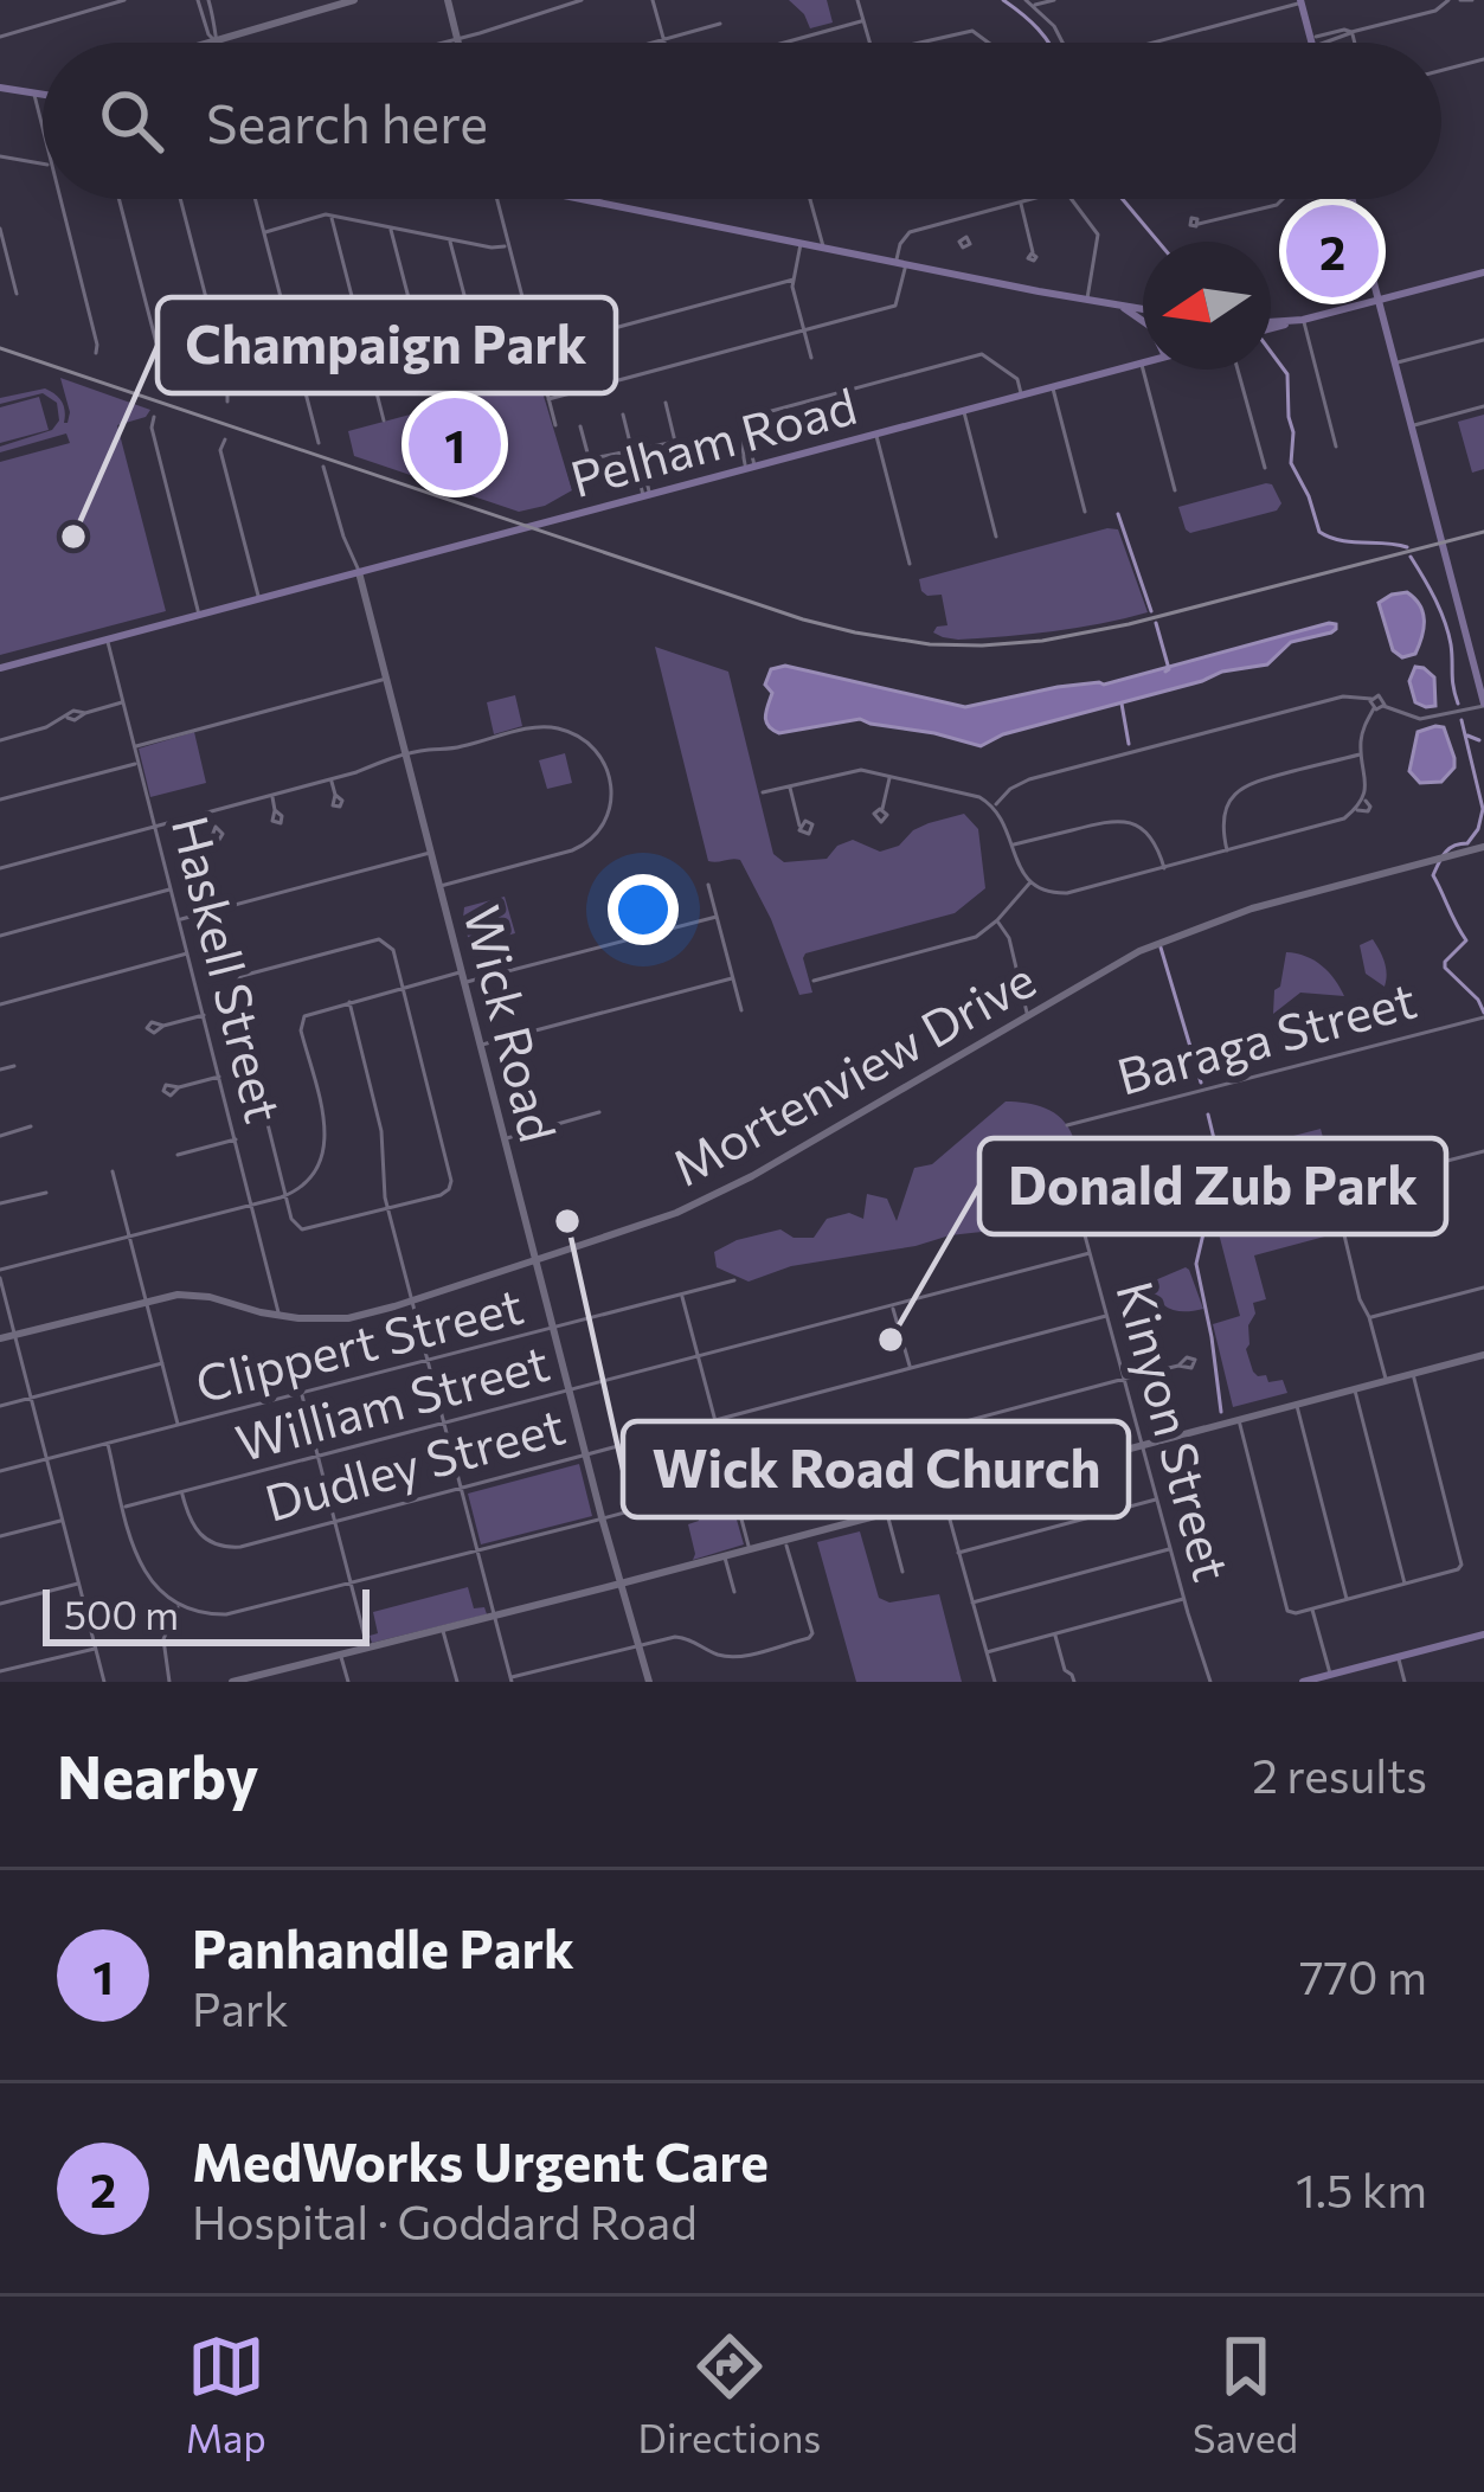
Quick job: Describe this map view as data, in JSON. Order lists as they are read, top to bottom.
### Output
{
  "streets": {
    "main road": ["Pelham Road"],
    "street": [
      "Haskell Street",
      "Wick Road",
      "Baraga Street",
      "Mortenview Drive",
      "Clippert Street",
      "William Street",
      "Kinyon Street",
      "Dudley Street"
    ]
  },
  "crossings": [
    ["Pelham Road", "Haskell Street"],
    ["Pelham Road", "Wick Road"],
    ["Haskell Street", "Mortenview Drive"],
    ["Wick Road", "Mortenview Drive"],
    ["Wick Road", "Clippert Street"],
    ["Wick Road", "William Street"],
    ["Wick Road", "Dudley Street"],
    ["William Street", "Kinyon Street"],
    ["William Street", "Dudley Street"],
    ["Kinyon Street", "Dudley Street"]
  ],
  "places": ["Champaign Park", "Wick Road Church", "Donald Zub Park"],
  "scale_bar": "500 m",
  "north": "left",
  "page": {
    "search": "Search here",
    "pins": ["2", "1"],
    "scale": "500 m",
    "heading": ["Nearby", "2 results"],
    "list": [
      {
        "mark": "1",
        "name": "Panhandle Park",
        "note": "Park",
        "value": "770 m"
      },
      {
        "mark": "2",
        "name": "MedWorks Urgent Care",
        "note": "Hospital · Goddard Road",
        "value": "1.5 km"
      }
    ],
    "nav": ["Map", "Directions", "Saved"]
  }
}
